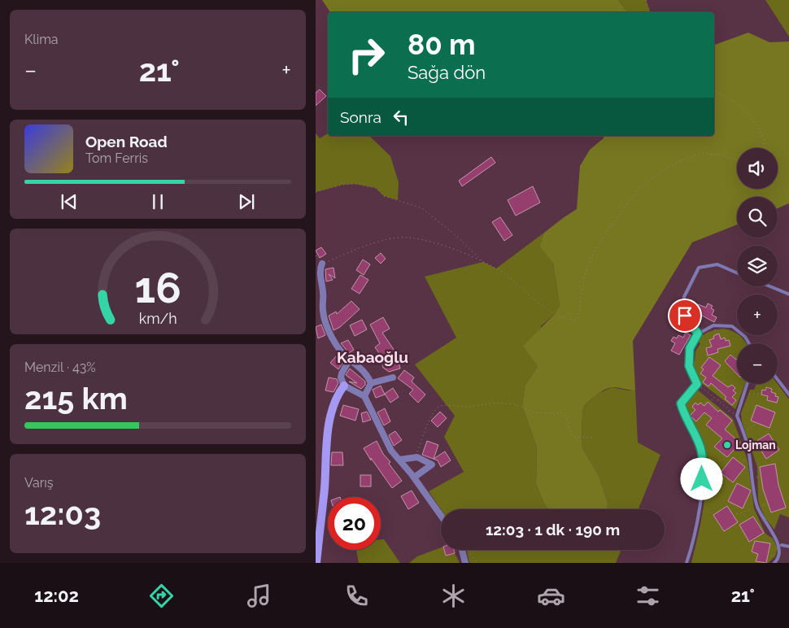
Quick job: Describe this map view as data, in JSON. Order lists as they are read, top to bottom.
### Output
{
  "districts": ["Kabaoğlu"],
  "places": ["Lojman"],
  "page": {
    "tile": [
      "Klima",
      ["Menzil · 43%", "215 km"],
      ["Varış", "12:03"]
    ],
    "turn": ["80 m", "Sağa dön"],
    "heat": ["−", "21°", "+"],
    "then": "Sonra",
    "song": ["Open Road", "Tom Ferris"],
    "map_buttons": ["+", "−"],
    "limit": "20",
    "trip": "12:03 · 1 dk · 190 m",
    "tabs": ["12:02", "21°"],
    "gauge": ["16", "km/h"]
  }
}
